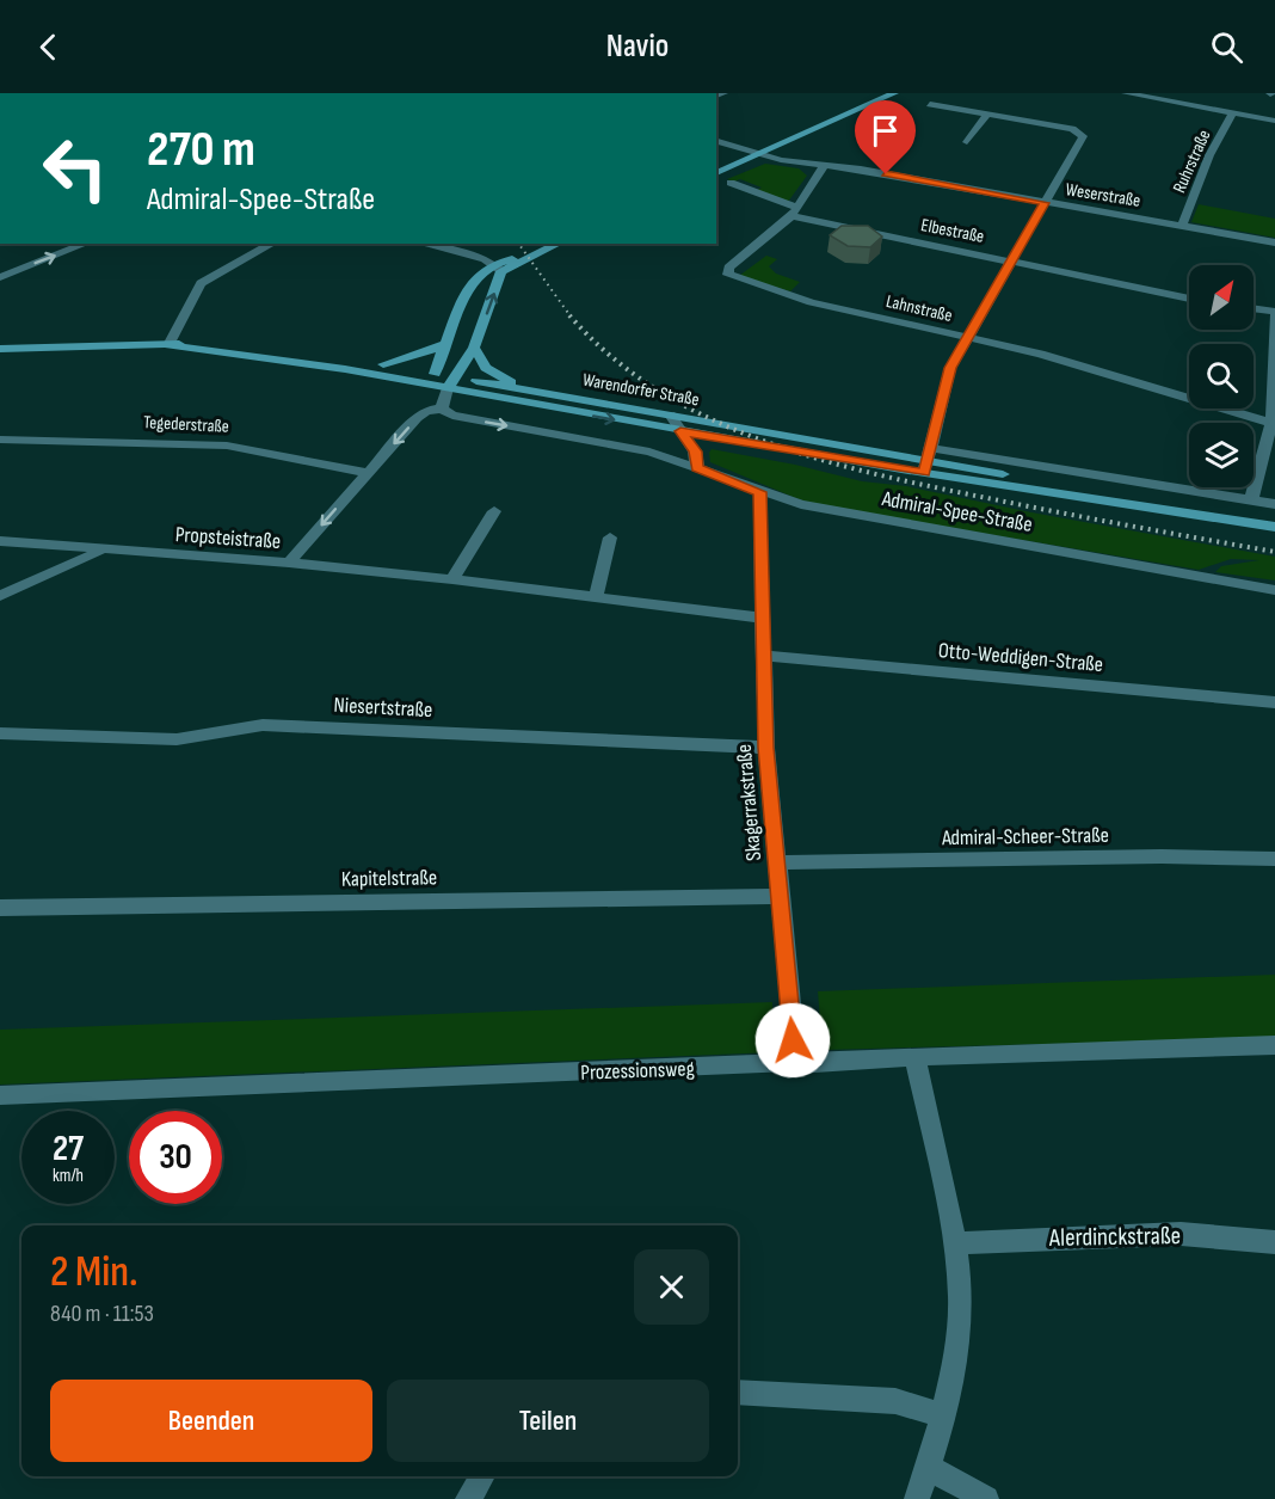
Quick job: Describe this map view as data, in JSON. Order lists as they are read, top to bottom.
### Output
{
  "streets": {
    "main road": ["Warendorfer Straße"],
    "street": [
      "Ruhrstraße",
      "Weserstraße",
      "Elbestraße",
      "Lahnstraße",
      "Tegederstraße",
      "Admiral-Spee-Straße",
      "Propsteistraße",
      "Otto-Weddigen-Straße",
      "Niesertstraße",
      "Skagerrakstraße",
      "Admiral-Scheer-Straße",
      "Kapitelstraße",
      "Prozessionsweg",
      "Alerdinckstraße"
    ]
  },
  "crossings": [
    ["Ruhrstraße", "Weserstraße"],
    ["Elbestraße", "Lahnstraße"],
    ["Admiral-Spee-Straße", "Skagerrakstraße"],
    ["Propsteistraße", "Skagerrakstraße"],
    ["Otto-Weddigen-Straße", "Skagerrakstraße"],
    ["Niesertstraße", "Skagerrakstraße"],
    ["Skagerrakstraße", "Admiral-Scheer-Straße"],
    ["Skagerrakstraße", "Kapitelstraße"],
    ["Skagerrakstraße", "Prozessionsweg"]
  ],
  "north": "top right",
  "page": {
    "header": "Navio",
    "turn": ["270 m", "Admiral-Spee-Straße"],
    "speed": "27 km/h",
    "limit": "30",
    "heading": ["2 Min.", "840 m · 11:53"],
    "buttons": ["Beenden", "Teilen"]
  }
}
